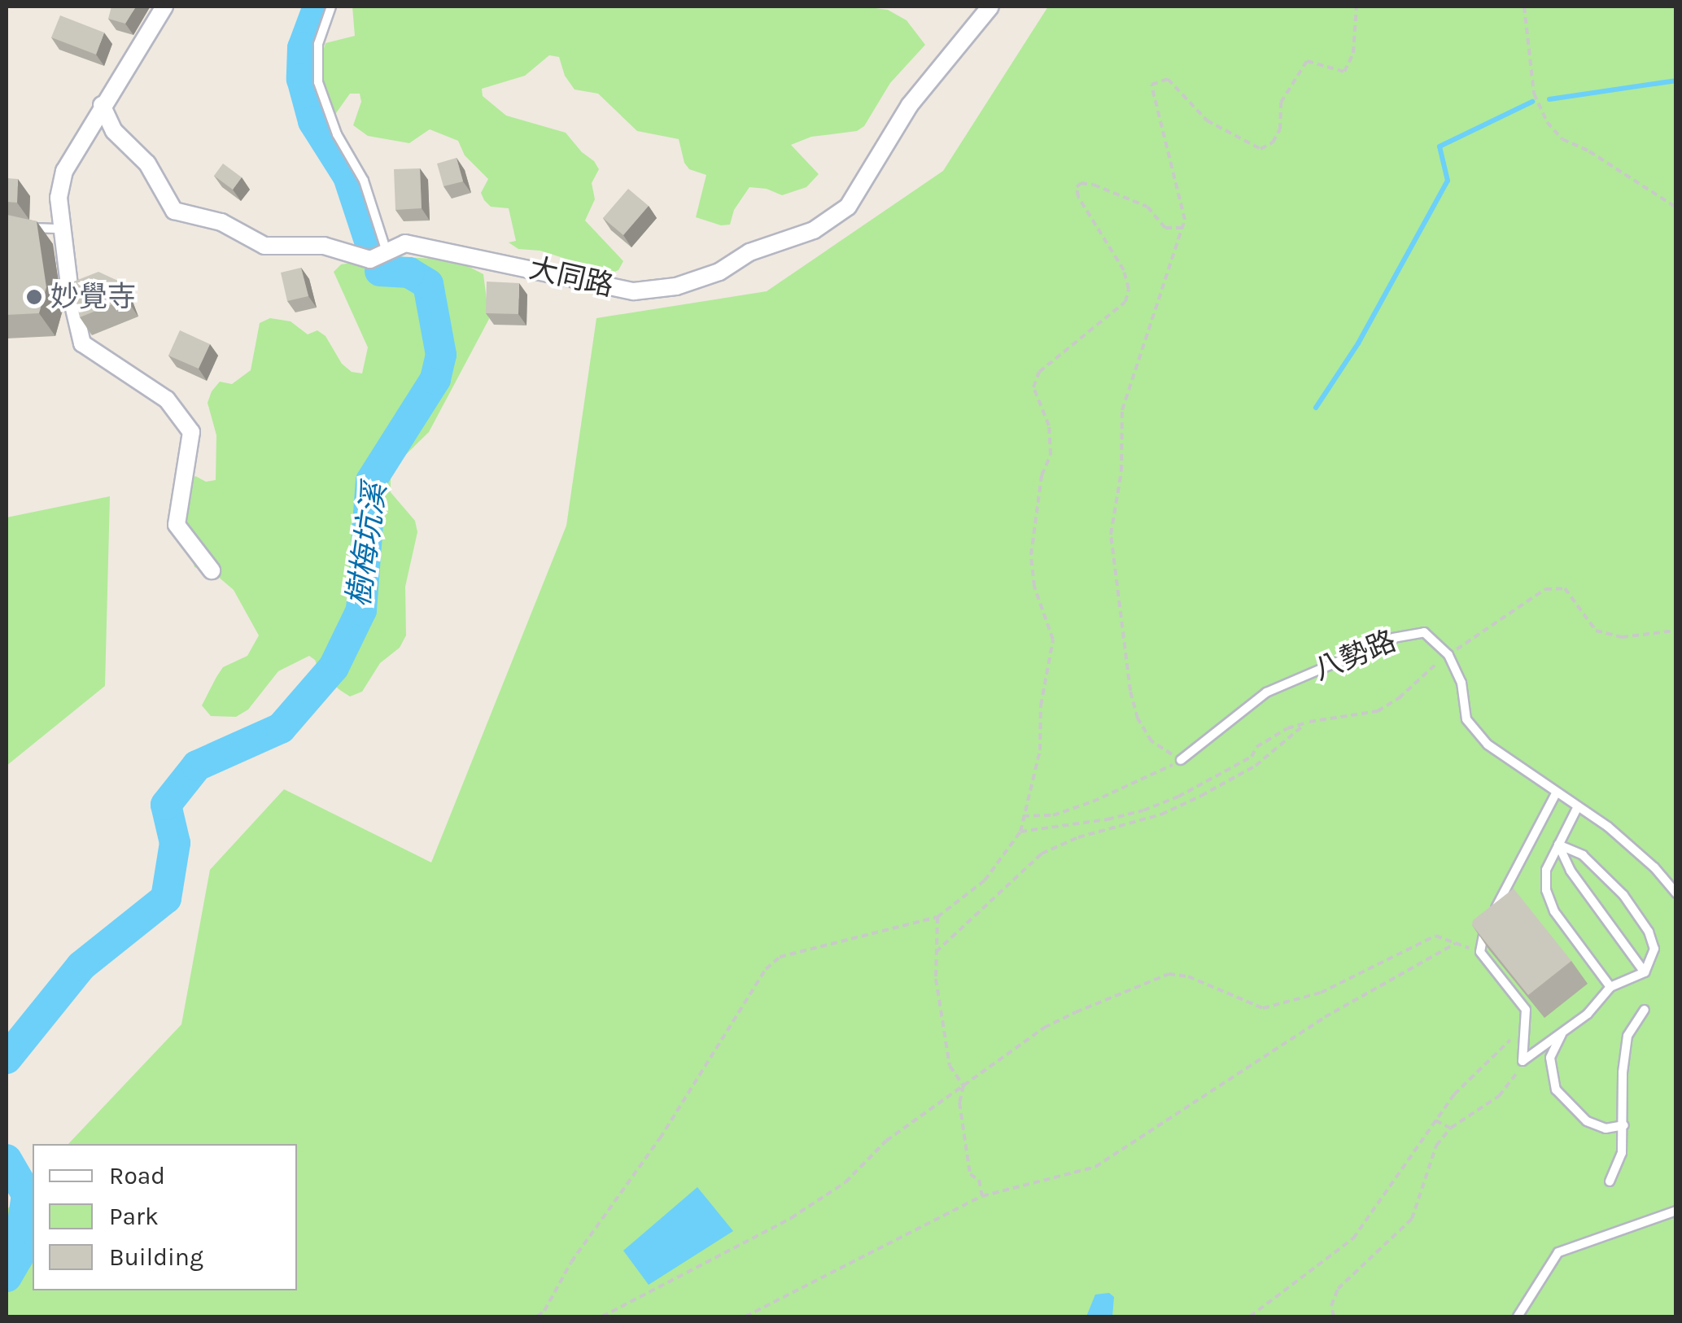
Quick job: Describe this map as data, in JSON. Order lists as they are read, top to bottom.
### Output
{
  "streets": {
    "street": ["大同路"],
    "lane": ["八勢路"]
  },
  "water": ["樹梅坑溪"],
  "places": ["妙覺寺"],
  "legend": ["Road", "Park", "Building"]
}
